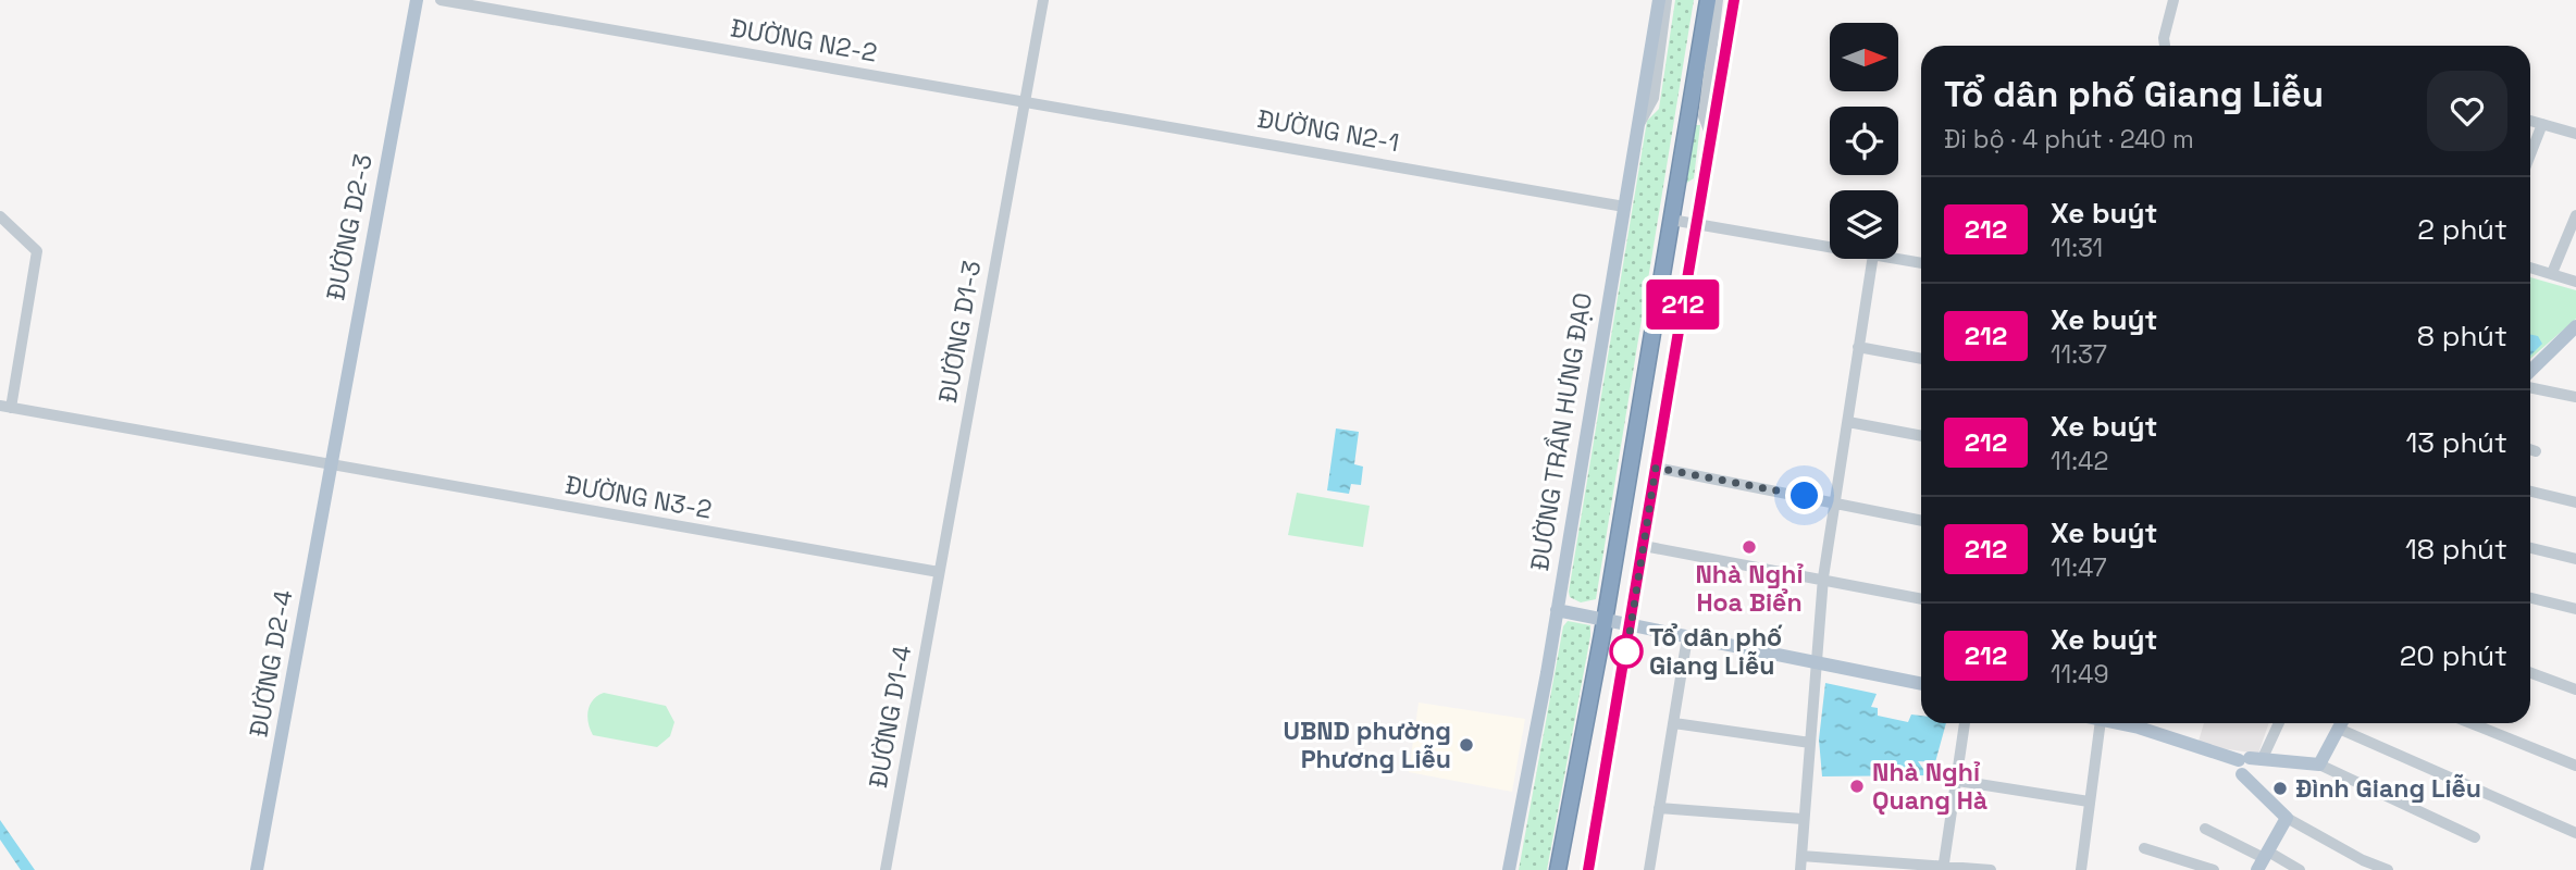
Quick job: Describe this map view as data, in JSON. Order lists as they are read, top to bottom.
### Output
{
  "streets": {
    "main road": ["ĐƯỜNG D2-3", "ĐƯỜNG TRẦN HƯNG ĐẠO", "ĐƯỜNG D2-4"],
    "street": [
      "ĐƯỜNG N2-2",
      "ĐƯỜNG N2-1",
      "ĐƯỜNG D1-3",
      "ĐƯỜNG N3-2",
      "ĐƯỜNG D1-4"
    ]
  },
  "crossings": [
    ["ĐƯỜNG N2-2", "ĐƯỜNG N2-1"],
    ["ĐƯỜNG N2-2", "ĐƯỜNG D1-3"],
    ["ĐƯỜNG N2-1", "ĐƯỜNG D1-3"],
    ["ĐƯỜNG N2-1", "ĐƯỜNG TRẦN HƯNG ĐẠO"],
    ["ĐƯỜNG D2-3", "ĐƯỜNG N3-2"],
    ["ĐƯỜNG D2-3", "ĐƯỜNG D2-4"],
    ["ĐƯỜNG D1-3", "ĐƯỜNG N3-2"],
    ["ĐƯỜNG D1-3", "ĐƯỜNG D1-4"],
    ["ĐƯỜNG N3-2", "ĐƯỜNG D2-4"],
    ["ĐƯỜNG N3-2", "ĐƯỜNG D1-4"]
  ],
  "places": [
    "Nhà Nghỉ Hoa Biển",
    "Tổ dân phố Giang Liễu",
    "UBND phường Phương Liễu",
    "Nhà Nghỉ Quang Hà",
    "Đình Giang Liễu"
  ],
  "lines": ["bus line 212"],
  "north": "right",
  "page": {
    "on_map": "212",
    "heading": ["Tổ dân phố Giang Liễu", "Đi bộ · 4 phút · 240 m"],
    "list": [
      {
        "mark": "212",
        "name": "Xe buýt",
        "note": "11:31",
        "value": "2 phút"
      },
      {
        "mark": "212",
        "name": "Xe buýt",
        "note": "11:37",
        "value": "8 phút"
      },
      {
        "mark": "212",
        "name": "Xe buýt",
        "note": "11:42",
        "value": "13 phút"
      },
      {
        "mark": "212",
        "name": "Xe buýt",
        "note": "11:47",
        "value": "18 phút"
      },
      {
        "mark": "212",
        "name": "Xe buýt",
        "note": "11:49",
        "value": "20 phút"
      }
    ]
  }
}
